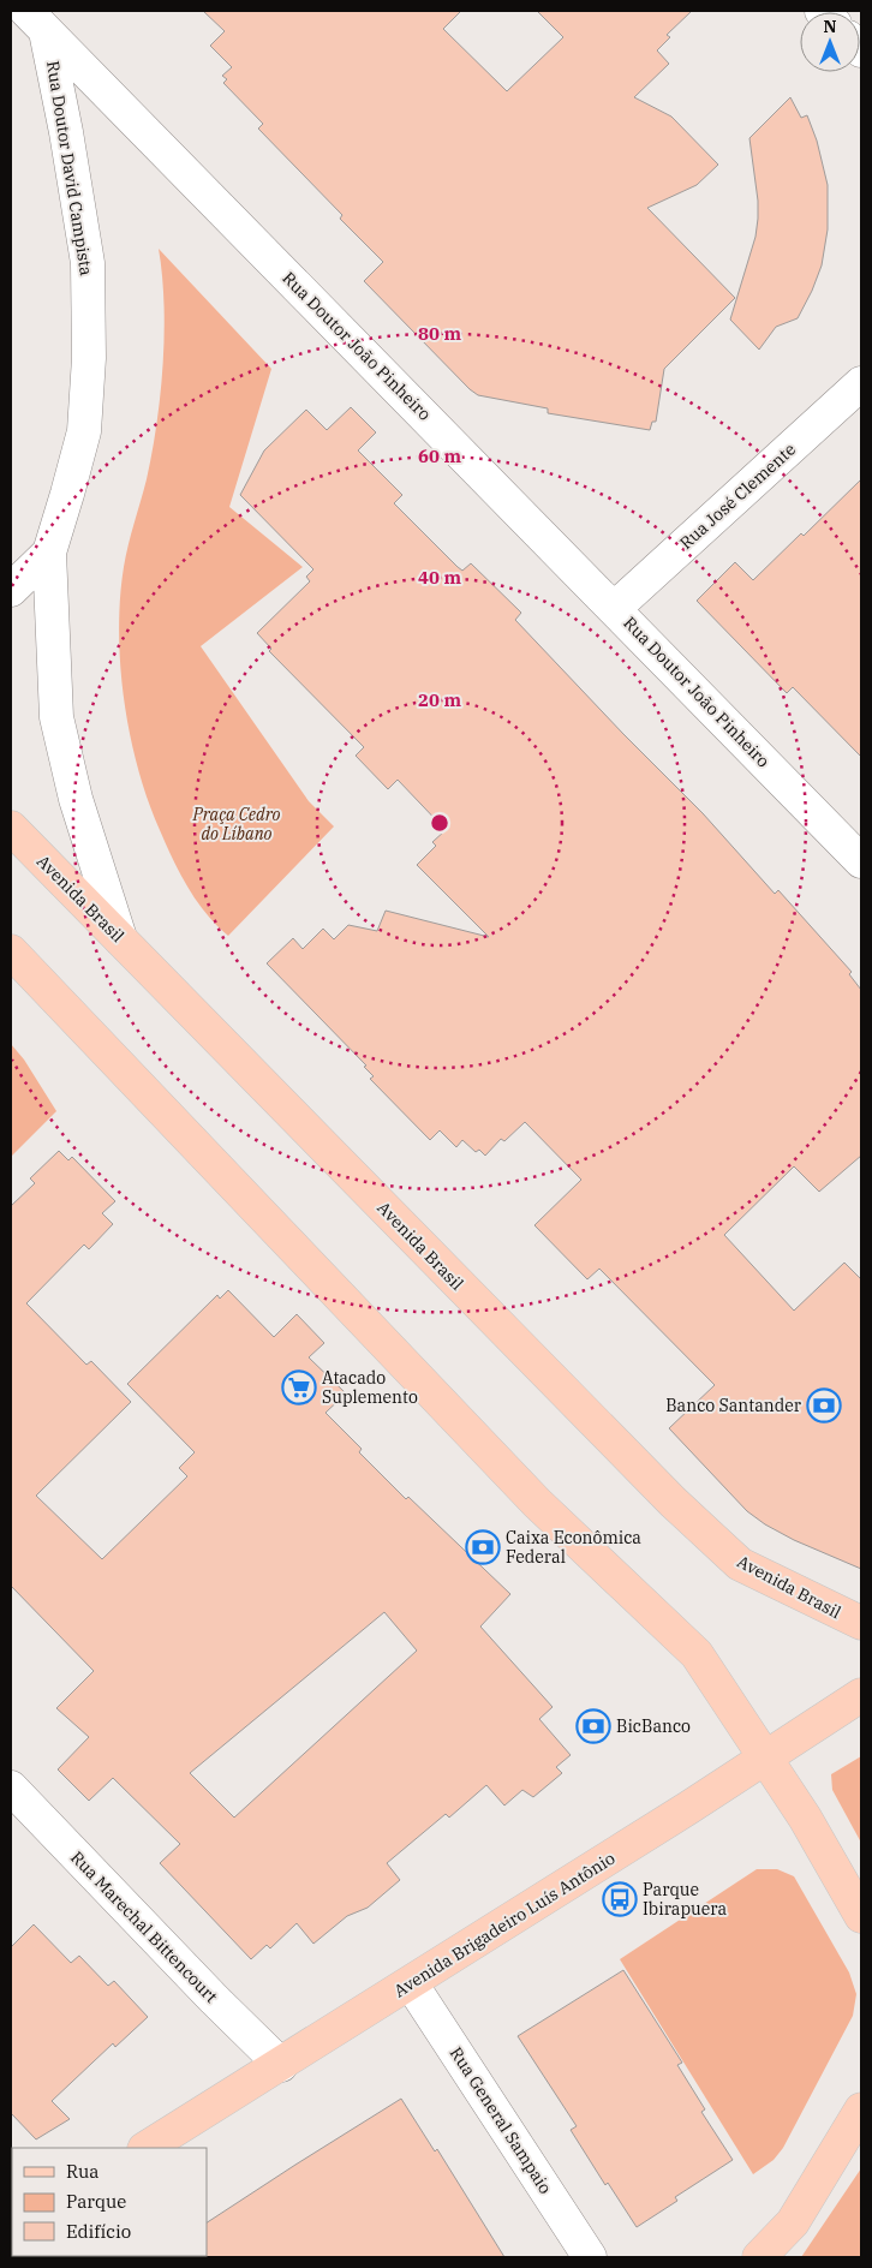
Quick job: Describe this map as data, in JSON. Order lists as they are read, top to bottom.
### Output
{
  "streets": {
    "main road": ["Avenida Brasil", "Avenida Brigadeiro Luís Antônio"],
    "street": [
      "Rua Doutor David Campista",
      "Rua Doutor João Pinheiro",
      "Rua José Clemente",
      "Rua Marechal Bittencourt",
      "Rua General Sampaio"
    ]
  },
  "crossings": [
    ["Rua Doutor David Campista", "Rua Doutor João Pinheiro"],
    ["Rua Doutor David Campista", "Avenida Brasil"],
    ["Rua Doutor João Pinheiro", "Rua José Clemente"],
    ["Avenida Brigadeiro Luís Antônio", "Rua Marechal Bittencourt"],
    ["Avenida Brigadeiro Luís Antônio", "Rua General Sampaio"]
  ],
  "parks": ["Praça Cedro do Líbano"],
  "places": {
    "supermarket": ["Atacado Suplemento"],
    "bank": ["Banco Santander", "Caixa Econômica Federal", "BicBanco"],
    "bus stop": ["Parque Ibirapuera"]
  },
  "legend": ["Rua", "Parque", "Edifício"],
  "north": "top",
  "rings": [
    "80 m",
    "60 m",
    "40 m",
    "20 m"
  ]
}
